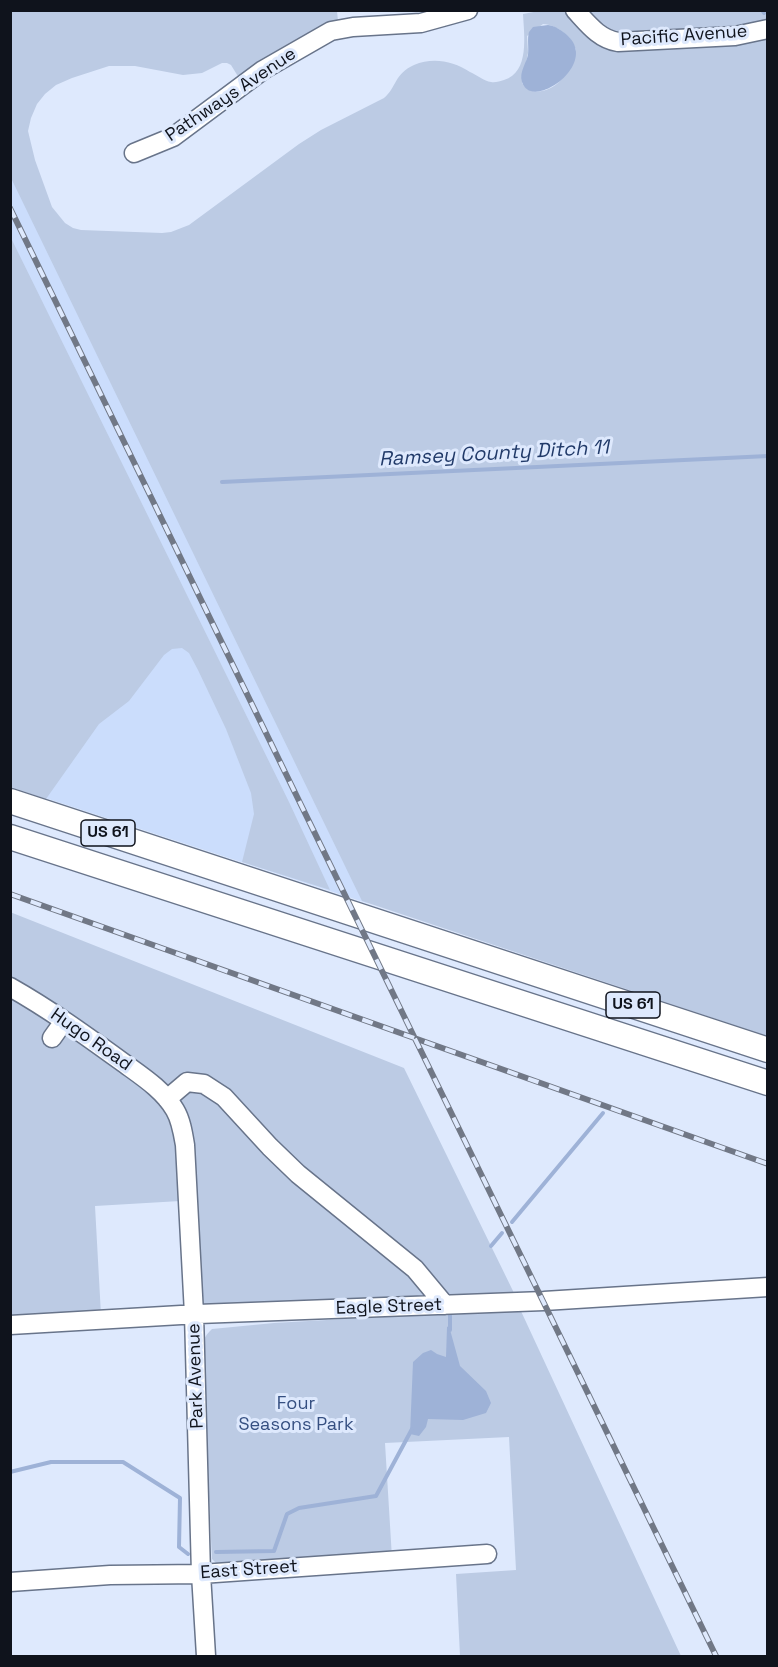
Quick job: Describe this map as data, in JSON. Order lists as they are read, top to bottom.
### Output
{
  "streets": {
    "main road": ["US 61"],
    "street": [
      "Pacific Avenue",
      "Pathways Avenue",
      "Hugo Road",
      "Eagle Street",
      "Park Avenue",
      "East Street"
    ]
  },
  "crossings": [
    ["Hugo Road", "Park Avenue"],
    ["Eagle Street", "Park Avenue"],
    ["Park Avenue", "East Street"]
  ],
  "water": ["Ramsey County Ditch 11"],
  "parks": ["Four Seasons Park"]
}
